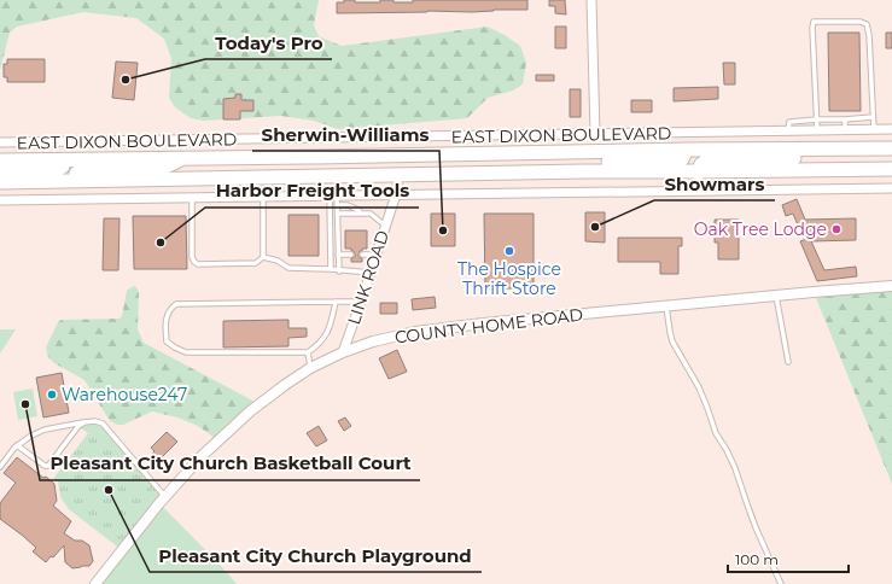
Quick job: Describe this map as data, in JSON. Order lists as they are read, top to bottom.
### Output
{
  "streets": {
    "highway": ["EAST DIXON BOULEVARD"],
    "street": ["LINK ROAD", "COUNTY HOME ROAD"]
  },
  "crossings": [
    ["LINK ROAD", "COUNTY HOME ROAD"]
  ],
  "places": [
    "Today's Pro",
    "Showmars",
    "Oak Tree Lodge",
    "Sherwin-Williams",
    "Harbor Freight Tools",
    "The Hospice Thrift Store",
    "Warehouse247",
    "Pleasant City Church Basketball Court",
    "Pleasant City Church Playground"
  ],
  "scale_bar": "100 m"
}
